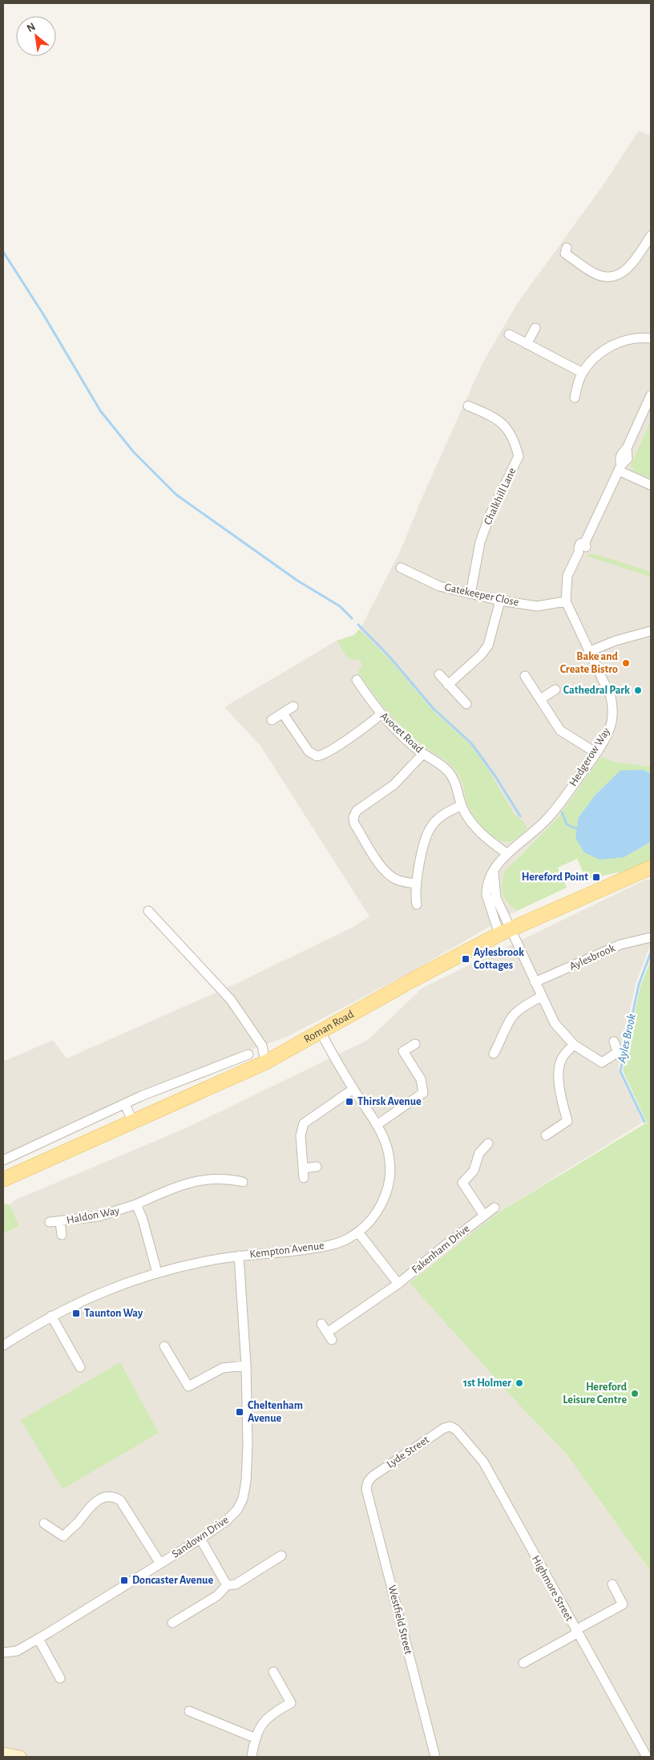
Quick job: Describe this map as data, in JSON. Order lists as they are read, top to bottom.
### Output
{
  "streets": {
    "main road": ["Roman Road"],
    "street": [
      "Chalkhill Lane",
      "Gatekeeper Close",
      "Avocet Road",
      "Hedgerow Way",
      "Aylesbrook",
      "Haldon Way",
      "Fakenham Drive",
      "Kempton Avenue",
      "Lyde Street",
      "Sandown Drive",
      "Highmore Street",
      "Westfield Street"
    ]
  },
  "crossings": [
    ["Chalkhill Lane", "Gatekeeper Close"],
    ["Gatekeeper Close", "Hedgerow Way"],
    ["Avocet Road", "Hedgerow Way"],
    ["Hedgerow Way", "Roman Road"],
    ["Roman Road", "Kempton Avenue"],
    ["Kempton Avenue", "Sandown Drive"],
    ["Lyde Street", "Highmore Street"],
    ["Lyde Street", "Westfield Street"]
  ],
  "water": ["Ayles Brook"],
  "places": {
    "other": [
      "Bake and Create Bistro",
      "Cathedral Park",
      "1st Holmer",
      "Hereford Leisure Centre"
    ],
    "transit": [
      "Hereford Point",
      "Aylesbrook Cottages",
      "Thirsk Avenue",
      "Taunton Way",
      "Cheltenham Avenue",
      "Doncaster Avenue"
    ]
  },
  "north": "top left"
}
